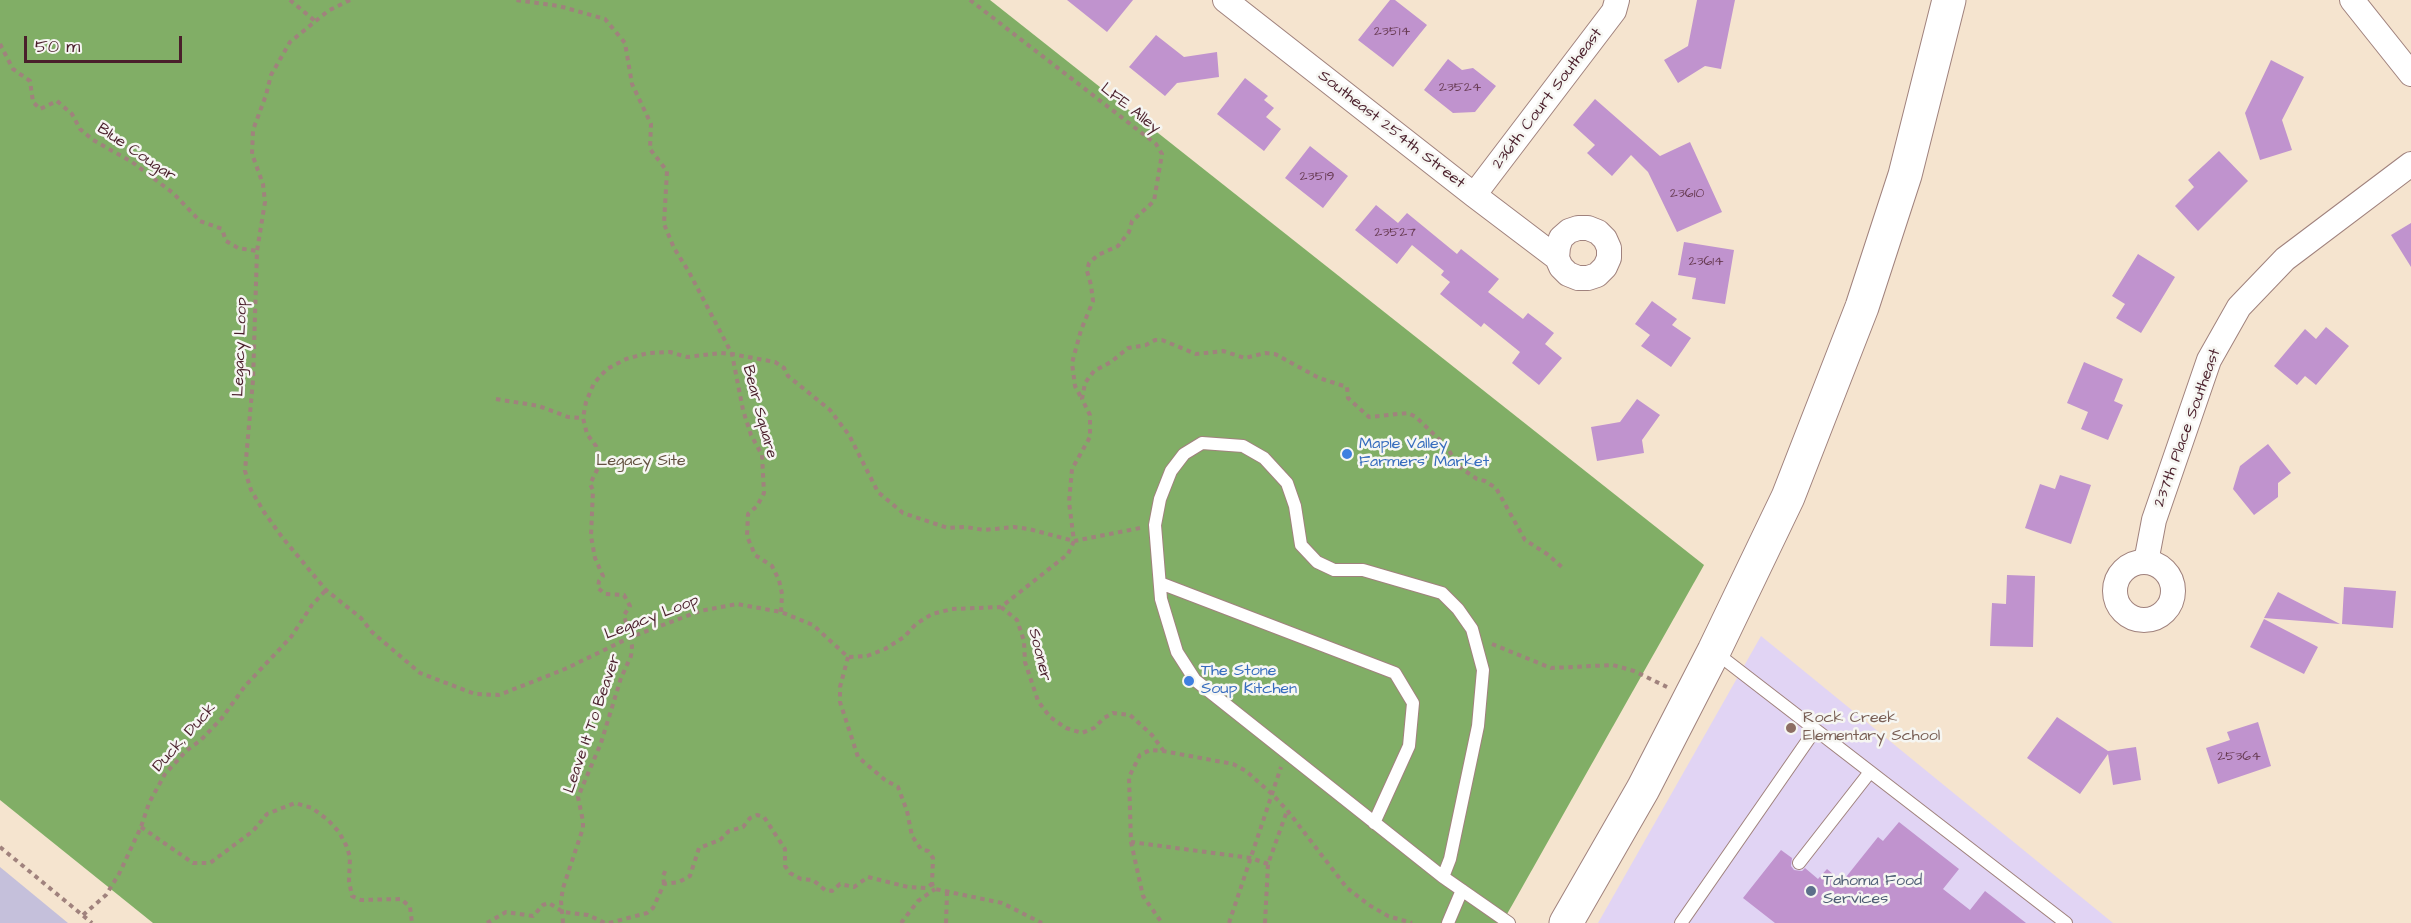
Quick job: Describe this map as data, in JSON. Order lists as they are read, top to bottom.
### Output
{
  "streets": {
    "street": ["236th Court Southeast", "Southeast 254th Street", "237th Place Southeast"],
    "path": [
      "LFE Alley",
      "Blue Cougar",
      "Legacy Loop",
      "Bear Square",
      "Sooner",
      "Leave It To Beaver",
      "Duck, Duck"
    ]
  },
  "crossings": [
    ["236th Court Southeast", "Southeast 254th Street"],
    ["Blue Cougar", "Legacy Loop"],
    ["Legacy Loop", "Bear Square"],
    ["Legacy Loop", "Leave It To Beaver"],
    ["Legacy Loop", "Duck, Duck"]
  ],
  "parks": ["Legacy Site"],
  "places": [
    "Maple Valley Farmers' Market",
    "The Stone Soup Kitchen",
    "Rock Creek Elementary School",
    "Tahoma Food Services"
  ],
  "house_numbers": [
    "23514",
    "23524",
    "23519",
    "23610",
    "23527",
    "23614",
    "25364"
  ],
  "scale_bar": "50 m"
}
